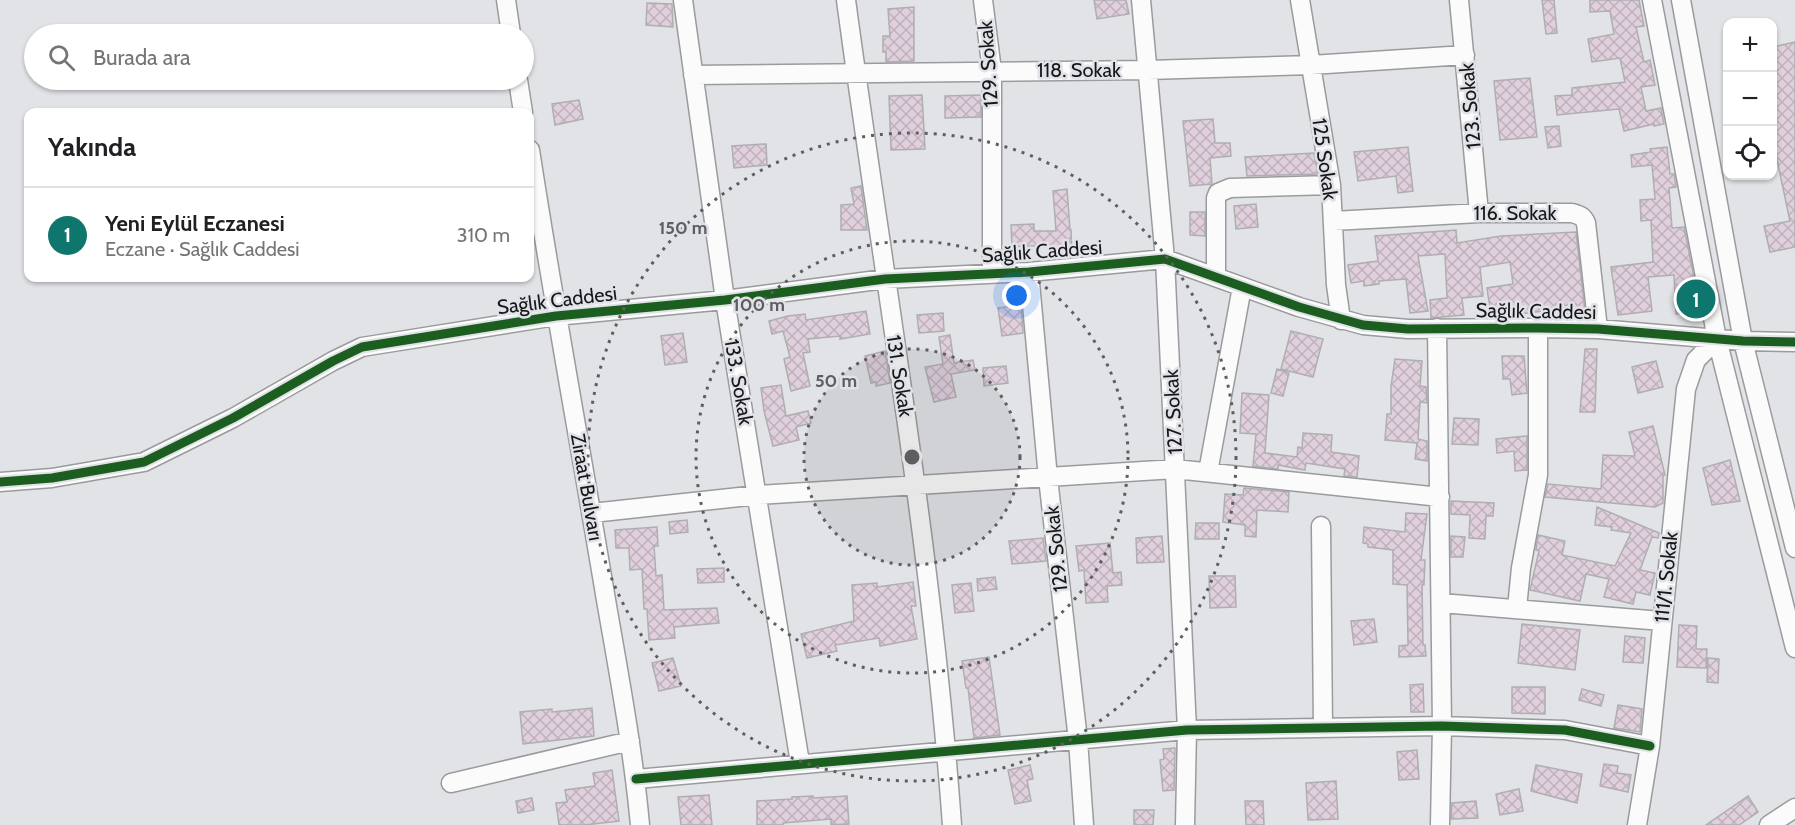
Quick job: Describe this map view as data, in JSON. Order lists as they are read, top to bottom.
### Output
{
  "streets": {
    "street": [
      "129. Sokak",
      "118. Sokak",
      "123. Sokak",
      "125 Sokak",
      "116. Sokak",
      "Sağlık Caddesi",
      "131. Sokak",
      "133. Sokak",
      "127. Sokak",
      "Ziraat Bulvarı",
      "111/1. Sokak"
    ]
  },
  "crossings": [
    ["129. Sokak", "118. Sokak"],
    ["129. Sokak", "Sağlık Caddesi"],
    ["118. Sokak", "123. Sokak"],
    ["118. Sokak", "125 Sokak"],
    ["118. Sokak", "131. Sokak"],
    ["118. Sokak", "133. Sokak"],
    ["118. Sokak", "127. Sokak"],
    ["123. Sokak", "116. Sokak"],
    ["125 Sokak", "116. Sokak"],
    ["125 Sokak", "Sağlık Caddesi"],
    ["116. Sokak", "Sağlık Caddesi"],
    ["Sağlık Caddesi", "131. Sokak"],
    ["Sağlık Caddesi", "133. Sokak"],
    ["Sağlık Caddesi", "127. Sokak"],
    ["Sağlık Caddesi", "Ziraat Bulvarı"],
    ["Sağlık Caddesi", "111/1. Sokak"]
  ],
  "page": {
    "map_buttons": ["+", "−"],
    "search": "Burada ara",
    "heading": "Yakında",
    "list": [
      {
        "mark": "1",
        "name": "Yeni Eylül Eczanesi",
        "note": "Eczane · Sağlık Caddesi",
        "value": "310 m"
      }
    ],
    "pins": "1"
  },
  "rings": ["150 m", "100 m", "50 m"]
}
